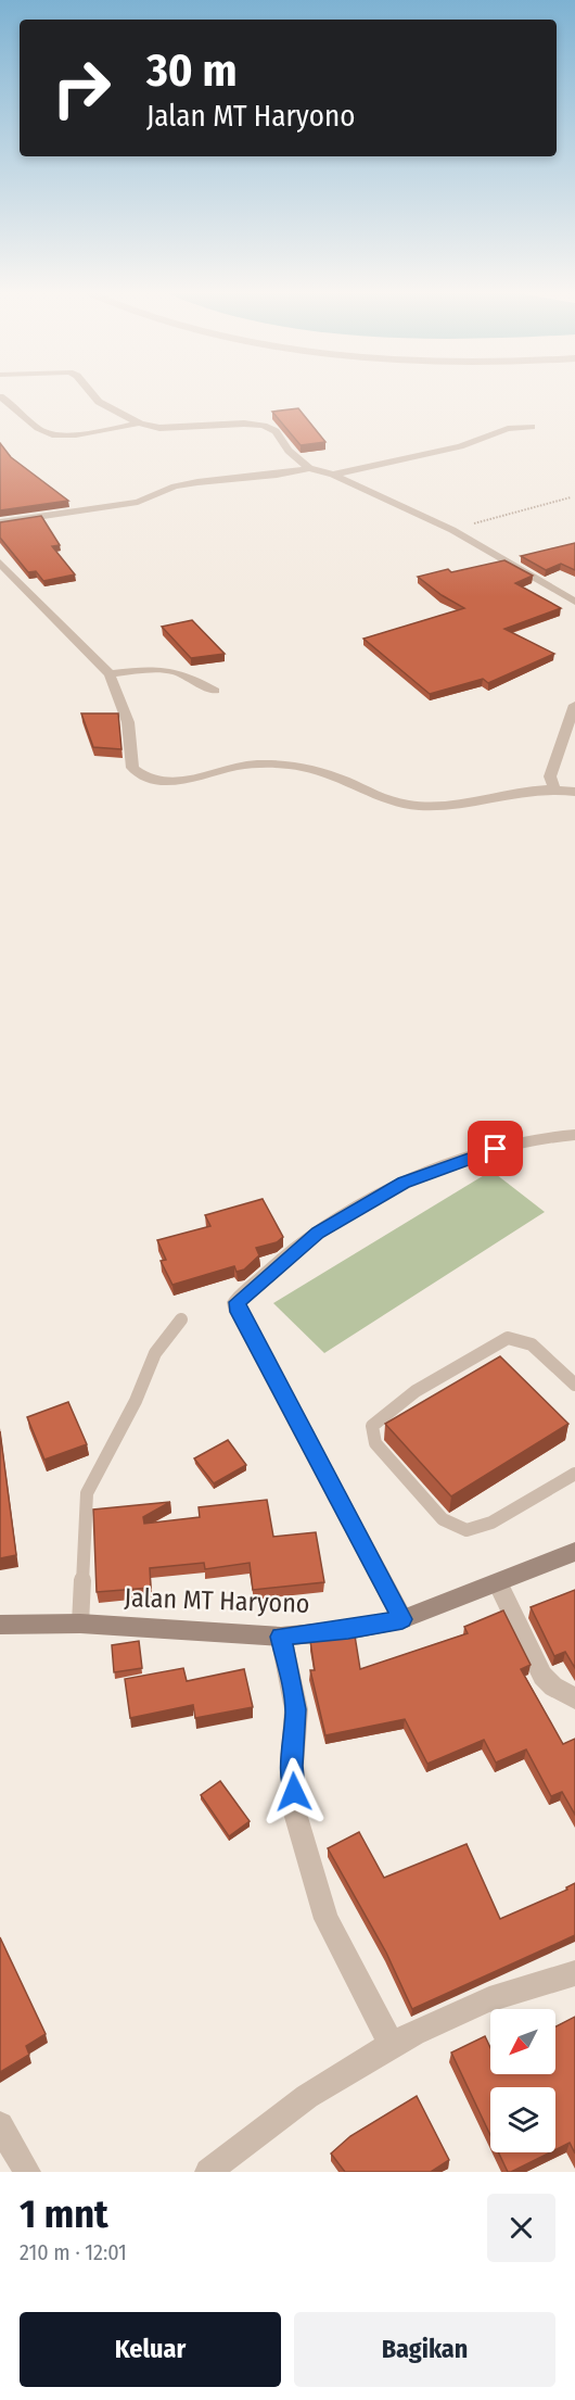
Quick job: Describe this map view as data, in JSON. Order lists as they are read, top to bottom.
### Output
{
  "streets": {
    "main road": ["Jalan MT Haryono"]
  },
  "north": "bottom left",
  "page": {
    "turn": ["30 m", "Jalan MT Haryono"],
    "heading": ["1 mnt", "210 m · 12:01"],
    "buttons": ["Keluar", "Bagikan"]
  }
}
